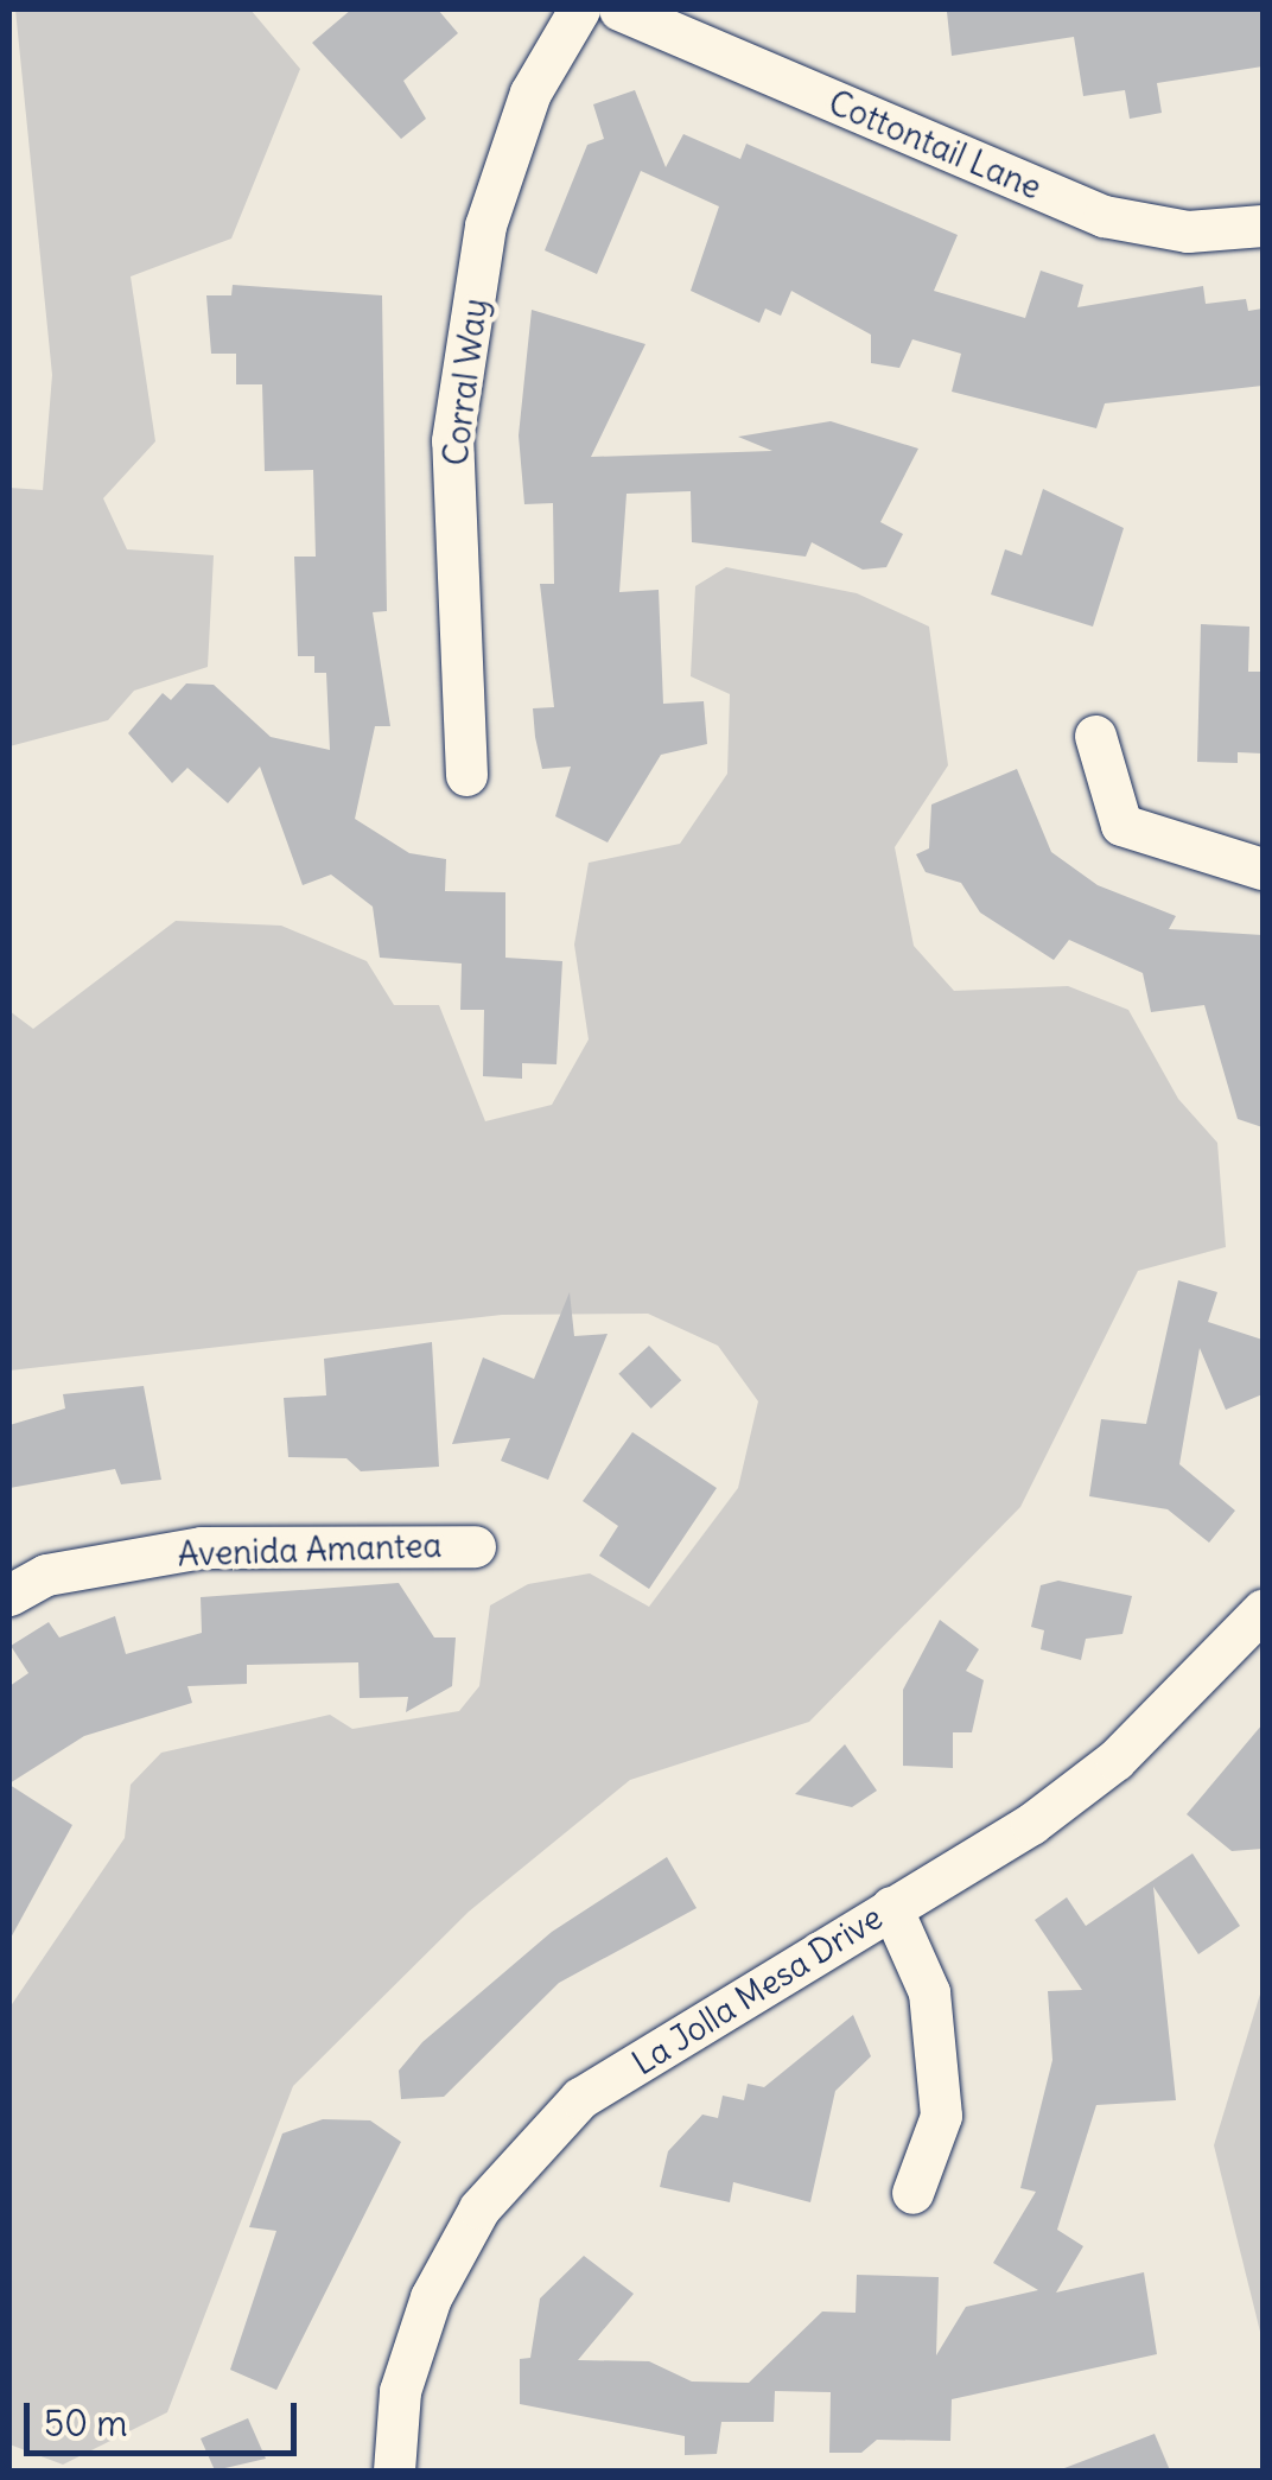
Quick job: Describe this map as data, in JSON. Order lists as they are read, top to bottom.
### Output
{
  "streets": {
    "street": [
      "Cottontail Lane",
      "Corral Way",
      "Avenida Amantea",
      "La Jolla Mesa Drive"
    ]
  },
  "scale_bar": "50 m"
}
